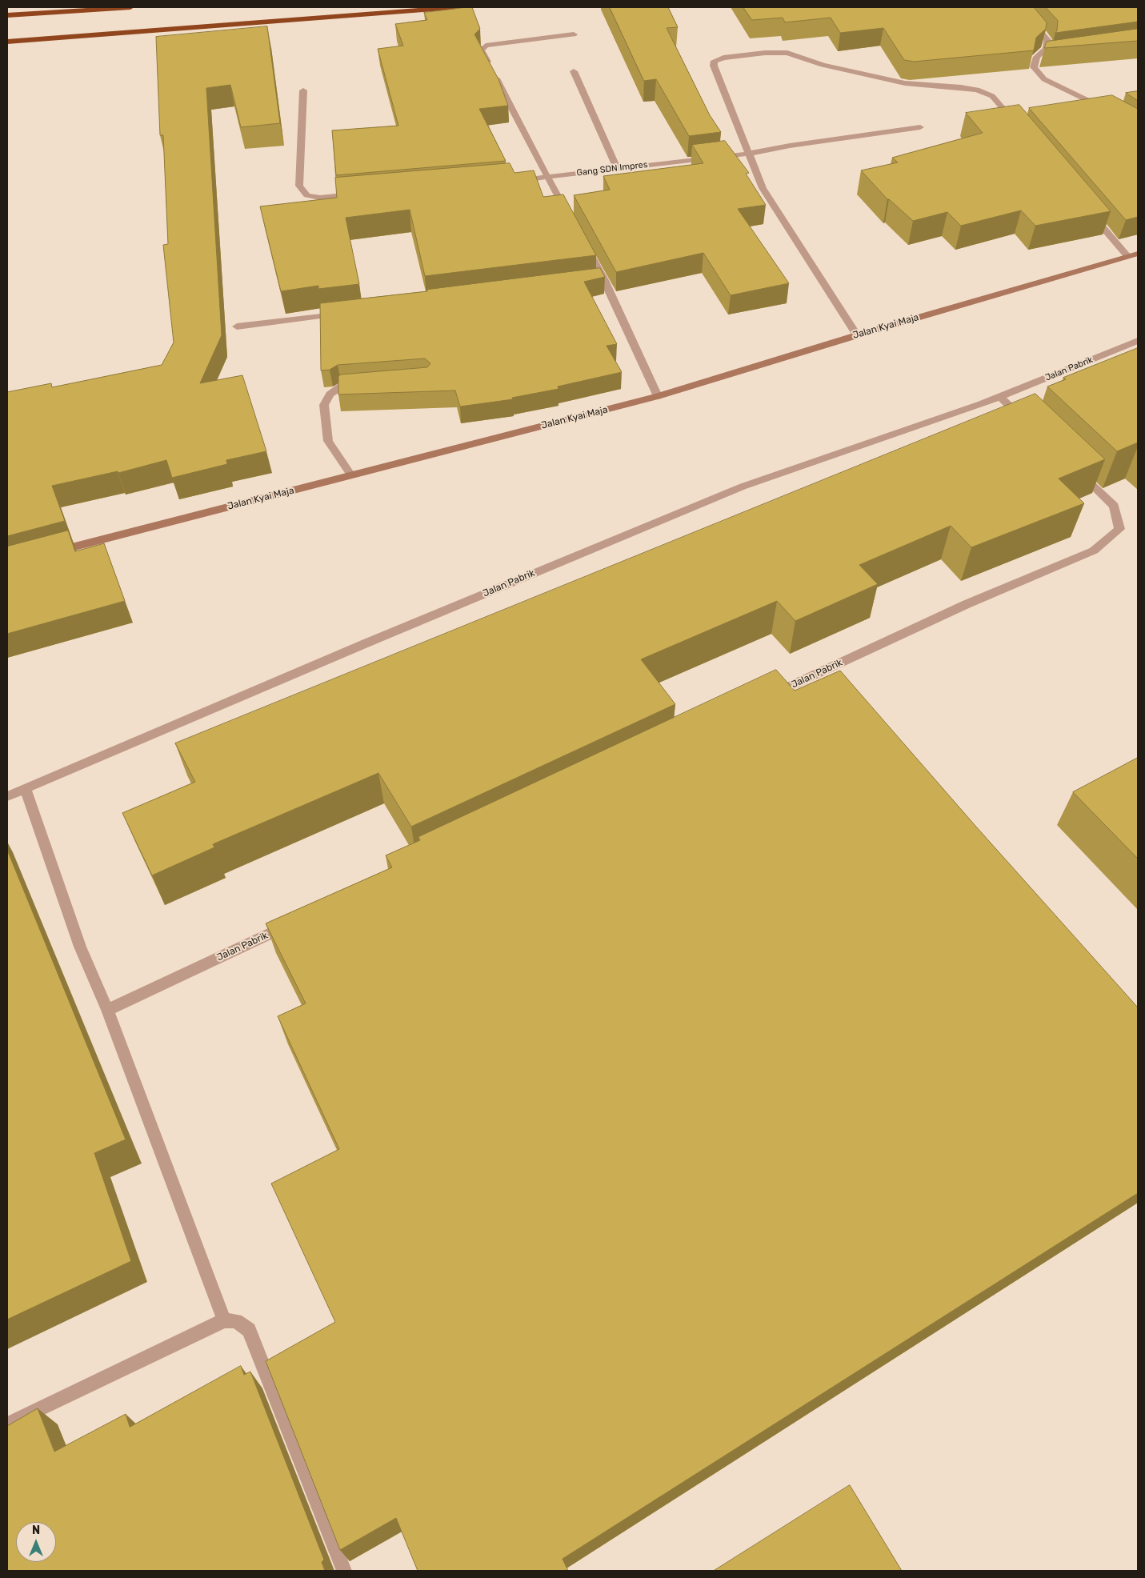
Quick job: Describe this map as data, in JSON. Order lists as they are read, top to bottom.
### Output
{
  "streets": {
    "main road": ["Jalan Kyai Maja"],
    "street": ["Gang SDN Impres", "Jalan Pabrik"]
  },
  "north": "top"
}
